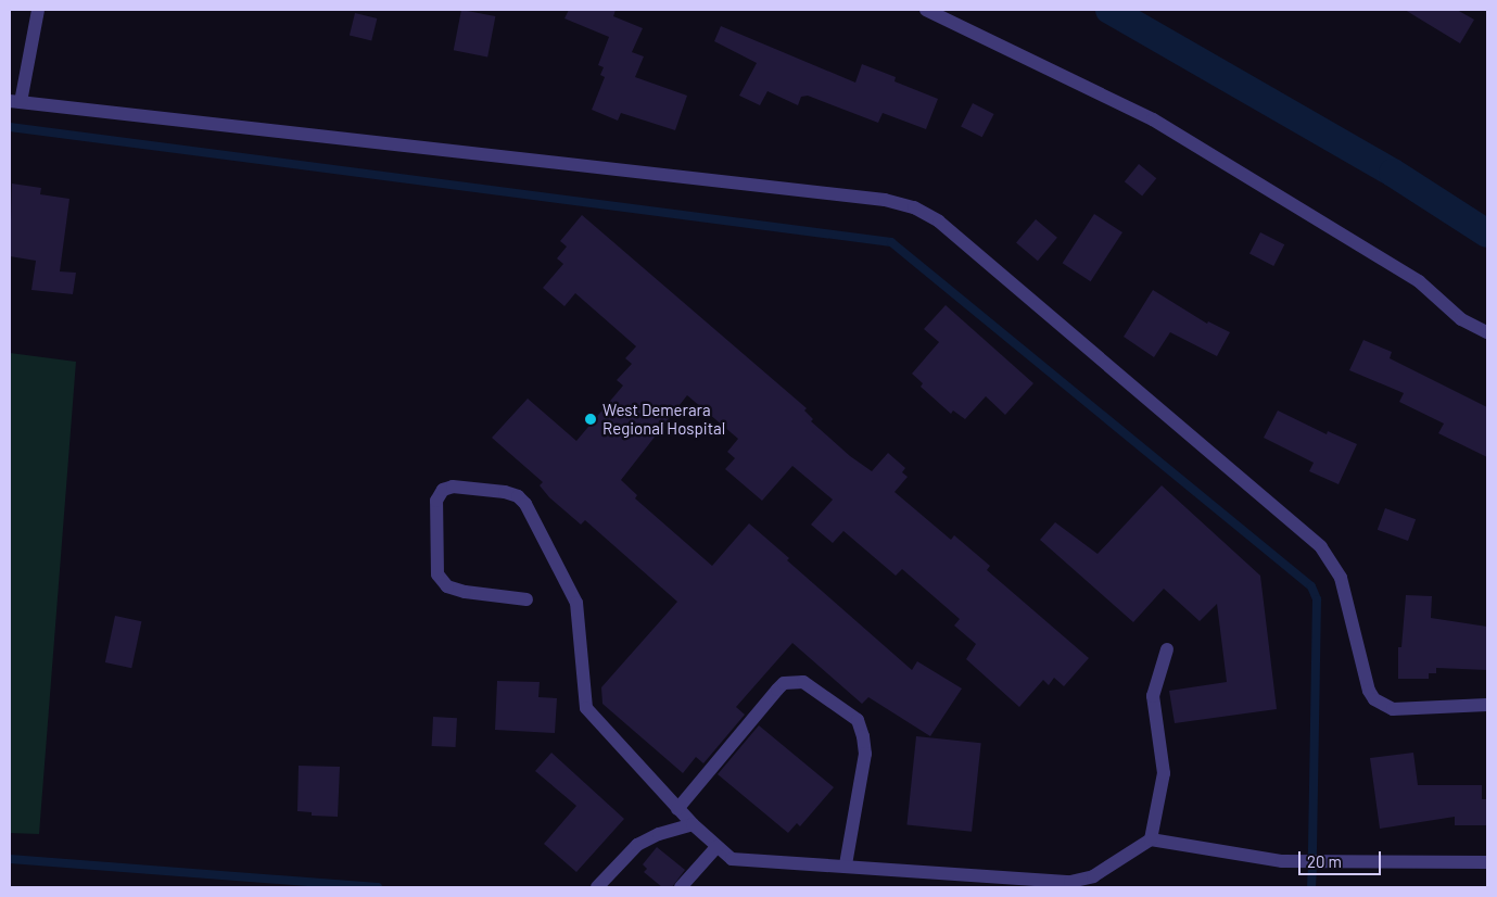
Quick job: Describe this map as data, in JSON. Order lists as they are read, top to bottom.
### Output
{
  "places": ["West Demerara Regional Hospital"],
  "scale_bar": "20 m"
}
